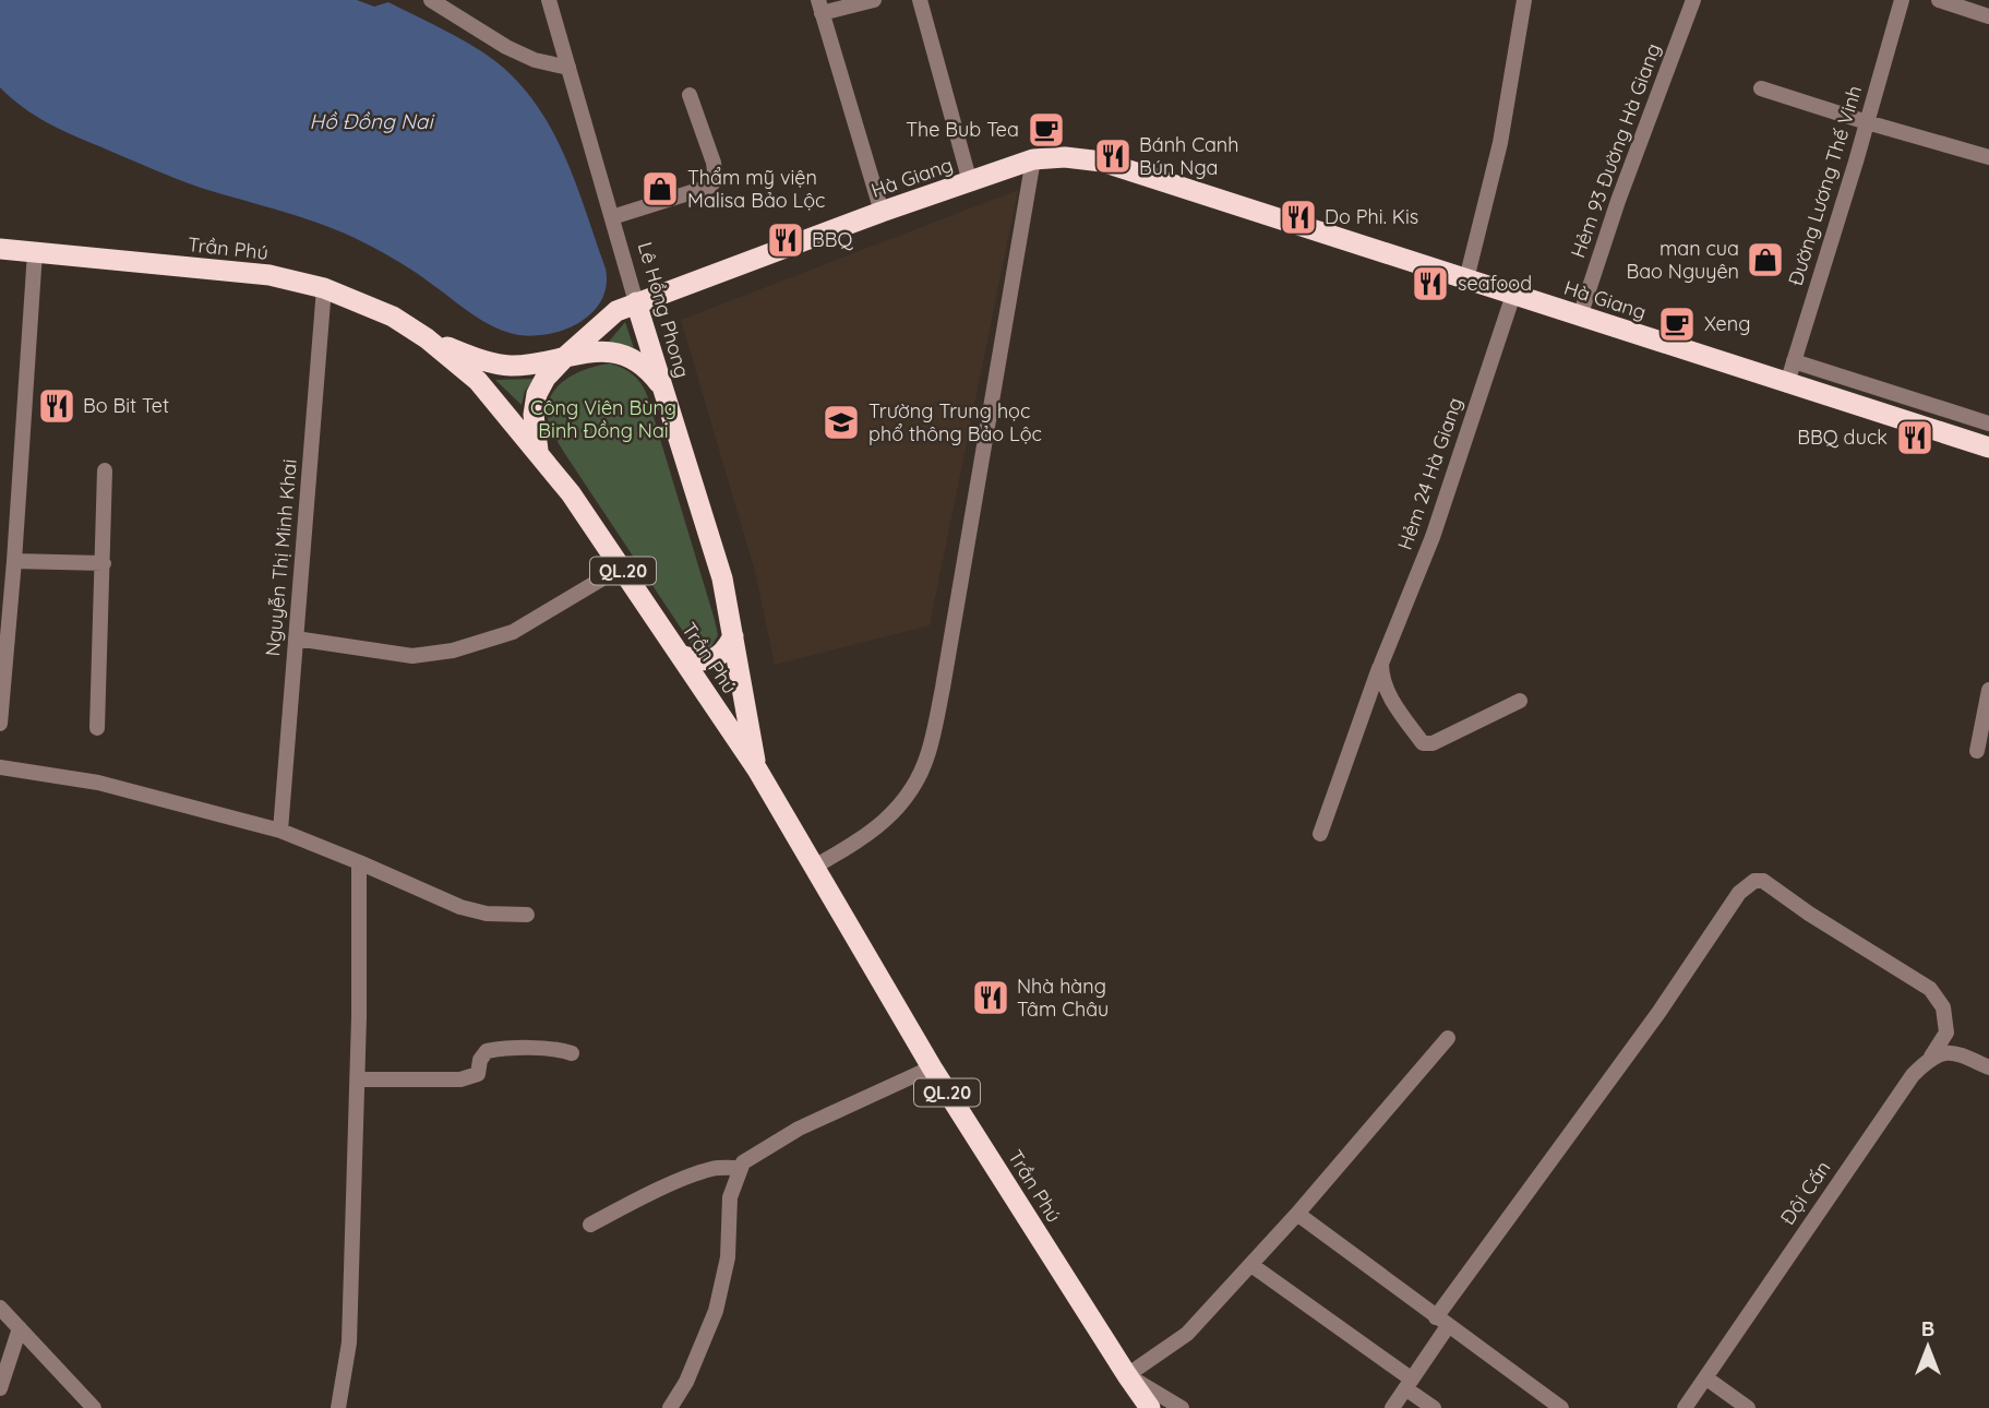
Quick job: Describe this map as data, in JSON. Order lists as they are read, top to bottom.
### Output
{
  "streets": {
    "highway": [
      "Hà Giang",
      "Trần Phú",
      "Lê Hồng Phong",
      "QL.20"
    ],
    "street": [
      "Hẻm 93 Đường Hà Giang",
      "Đường Lương Thế Vinh",
      "Hẻm 24 Hà Giang",
      "Nguyễn Thị Minh Khai",
      "Đội Cấn"
    ]
  },
  "crossings": [
    ["Hẻm 93 Đường Hà Giang", "Hà Giang"],
    ["Hà Giang", "Đường Lương Thế Vinh"],
    ["Hà Giang", "Trần Phú"],
    ["Hà Giang", "Lê Hồng Phong"],
    ["Hà Giang", "Hẻm 24 Hà Giang"],
    ["Trần Phú", "Lê Hồng Phong"],
    ["Trần Phú", "Nguyễn Thị Minh Khai"]
  ],
  "water": ["Hồ Đồng Nai"],
  "parks": ["Công Viên Bùng Binh Đồng Nai"],
  "places": {
    "cafe": ["The Bub Tea", "Xeng"],
    "restaurant": [
      "Bánh Canh Bún Nga",
      "Do Phi. Kis",
      "BBQ",
      "seafood",
      "Bo Bit Tet",
      "BBQ duck",
      "Nhà hàng Tâm Châu"
    ],
    "shop": ["Thẩm mỹ viện Malisa Bảo Lộc", "man cua Bao Nguyên"],
    "school or university": ["Trường Trung học phổ thông Bảo Lộc"]
  },
  "north": "top"
}
